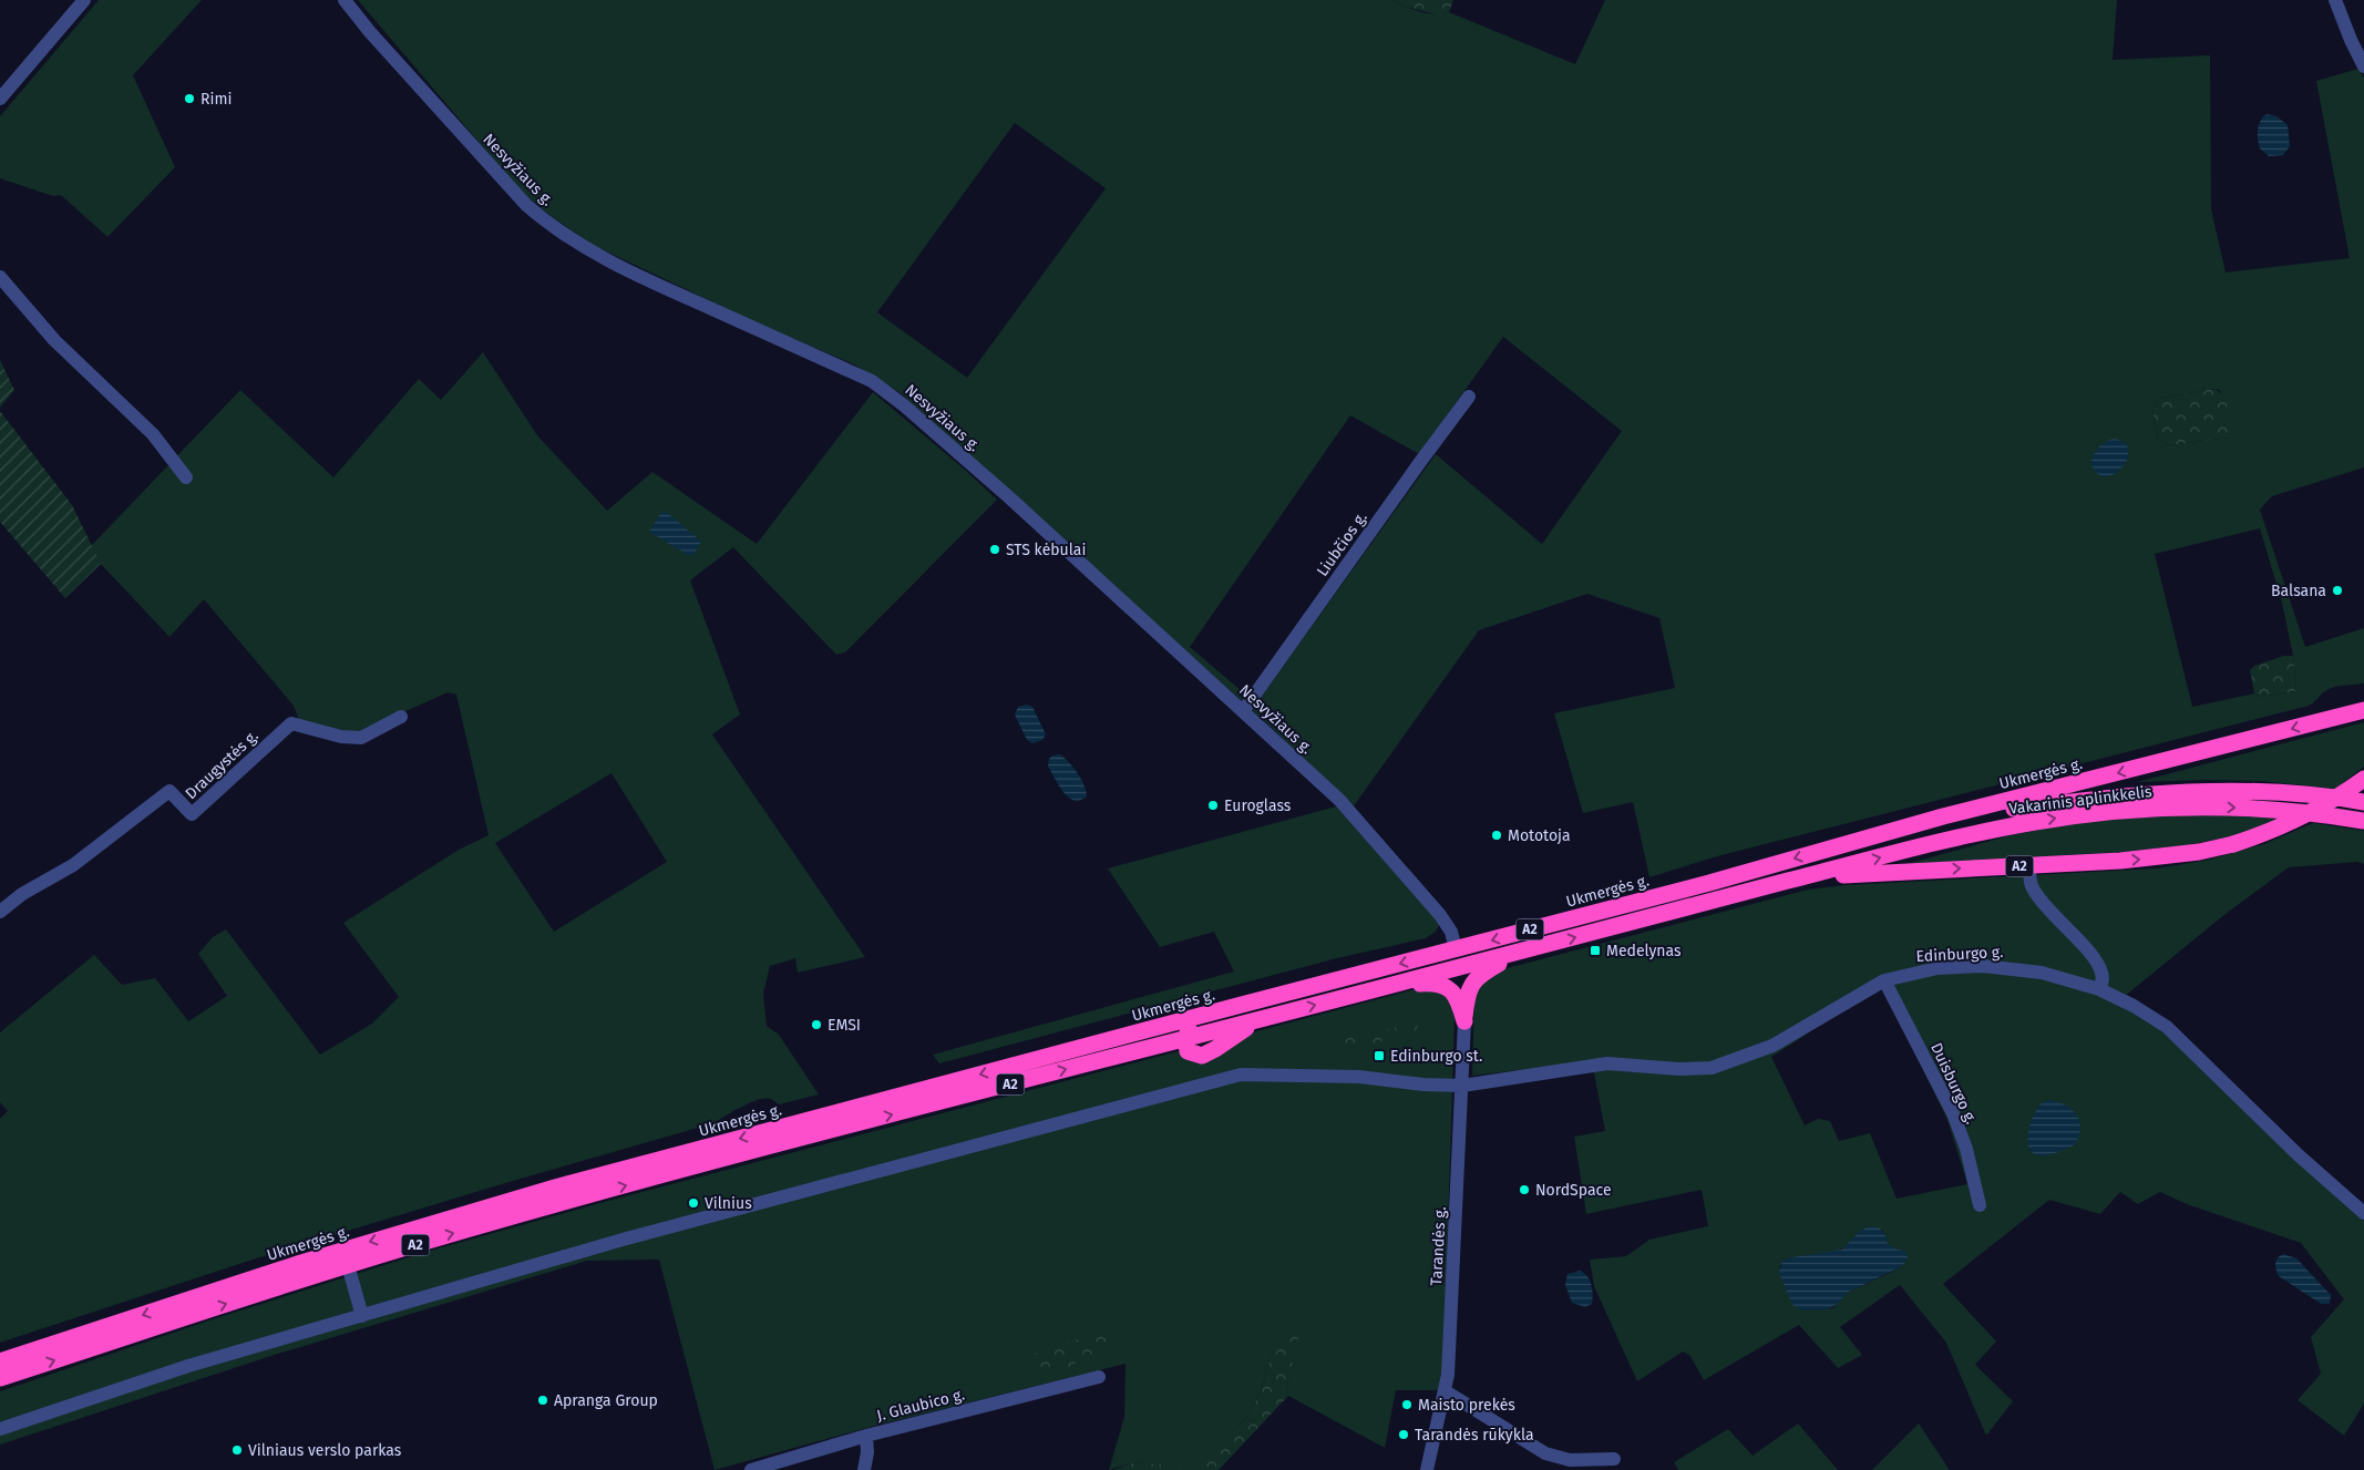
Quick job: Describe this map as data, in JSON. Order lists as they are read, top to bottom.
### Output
{
  "streets": {
    "highway": ["Ukmergės g.", "Vakarinis aplinkkelis", "A2"],
    "street": [
      "Nesvyžiaus g.",
      "Liubčios g.",
      "Draugystės g.",
      "Edinburgo g.",
      "Duisburgo g.",
      "Tarandės g.",
      "J. Glaubico g."
    ]
  },
  "crossings": [
    ["Nesvyžiaus g.", "Liubčios g."],
    ["Nesvyžiaus g.", "Ukmergės g."],
    ["Ukmergės g.", "Vakarinis aplinkkelis"],
    ["Vakarinis aplinkkelis", "A2"],
    ["Edinburgo g.", "Duisburgo g."],
    ["Edinburgo g.", "Tarandės g."]
  ],
  "places": {
    "other": [
      "Rimi",
      "STS kėbulai",
      "Balsana",
      "Euroglass",
      "Mototoja",
      "EMSI",
      "NordSpace",
      "Vilnius",
      "Apranga Group",
      "Maisto prekės",
      "Tarandės rūkykla",
      "Vilniaus verslo parkas"
    ],
    "transit": ["Medelynas", "Edinburgo st."]
  }
}
